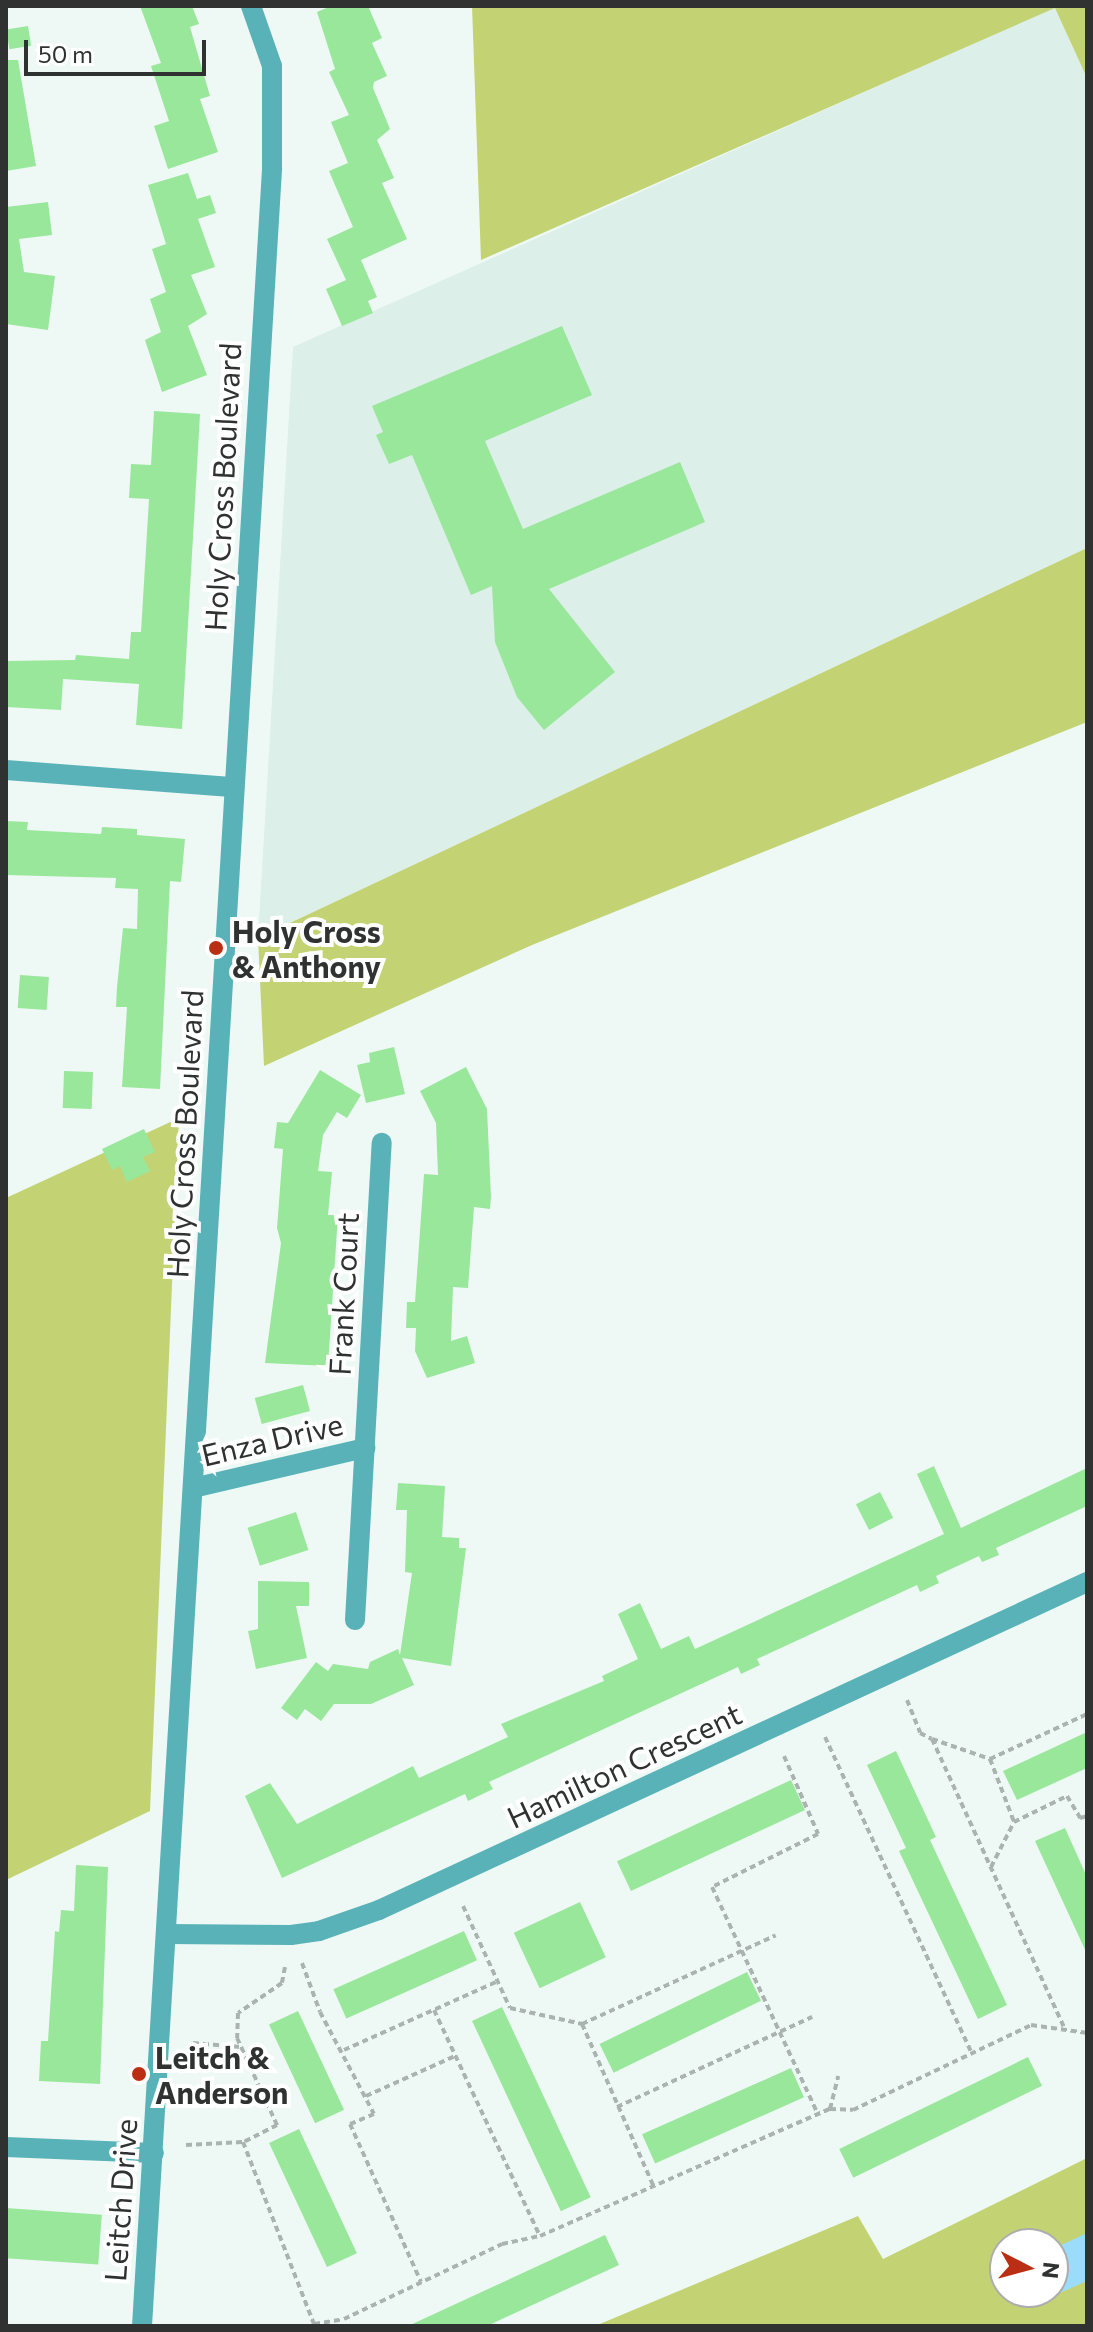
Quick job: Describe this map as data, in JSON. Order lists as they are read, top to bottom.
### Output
{
  "streets": {
    "street": [
      "Holy Cross Boulevard",
      "Frank Court",
      "Enza Drive",
      "Hamilton Crescent",
      "Leitch Drive"
    ]
  },
  "crossings": [
    ["Holy Cross Boulevard", "Enza Drive"],
    ["Holy Cross Boulevard", "Hamilton Crescent"],
    ["Holy Cross Boulevard", "Leitch Drive"],
    ["Frank Court", "Enza Drive"],
    ["Hamilton Crescent", "Leitch Drive"]
  ],
  "places": ["Holy Cross & Anthony", "Leitch & Anderson"],
  "scale_bar": "50 m",
  "north": "right"
}
